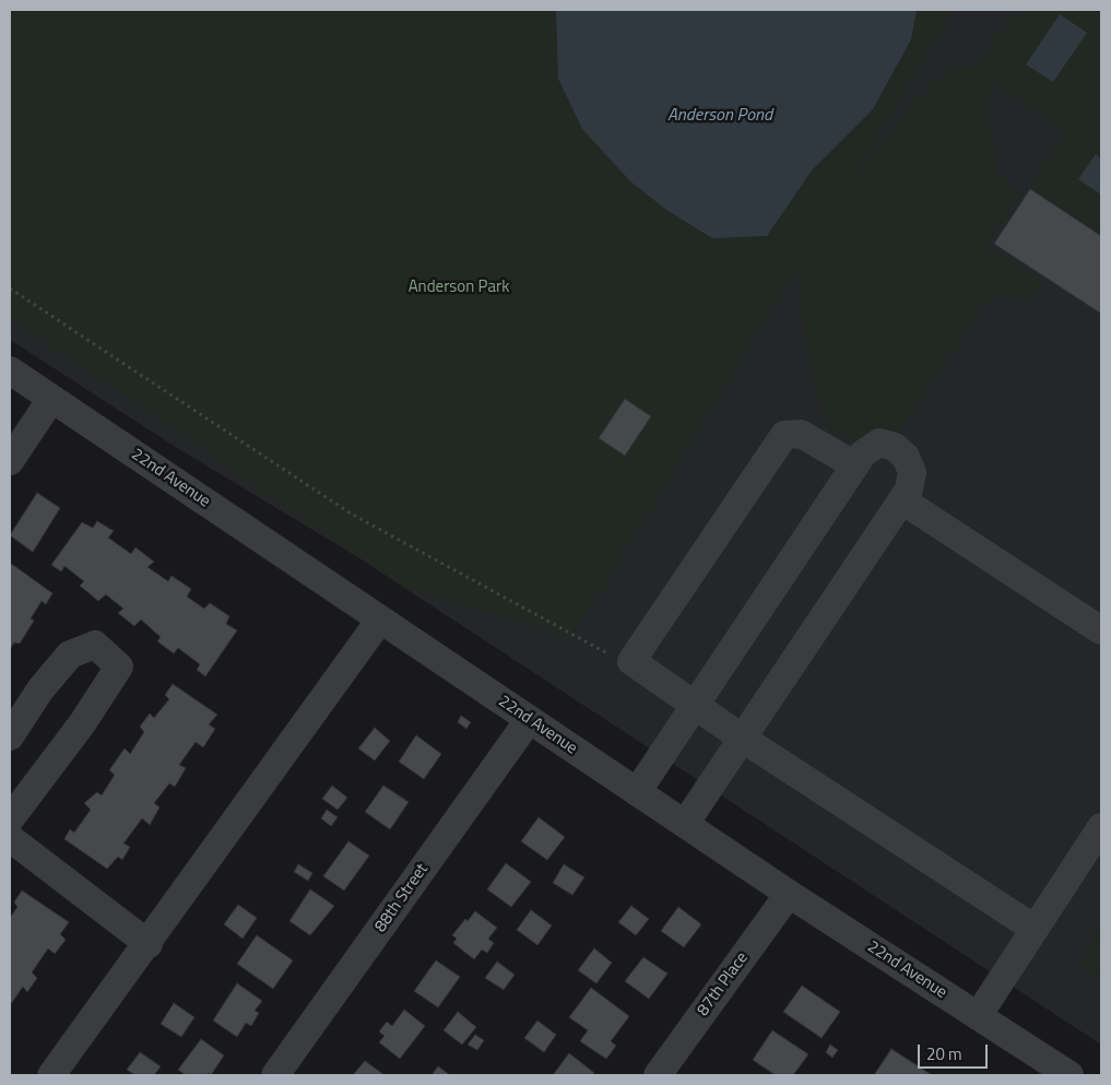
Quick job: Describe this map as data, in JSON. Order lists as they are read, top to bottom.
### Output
{
  "streets": {
    "street": ["22nd Avenue", "88th Street", "87th Place"]
  },
  "crossings": [
    ["22nd Avenue", "88th Street"],
    ["22nd Avenue", "87th Place"]
  ],
  "water": ["Anderson Pond"],
  "parks": ["Anderson Park"],
  "scale_bar": "20 m"
}
